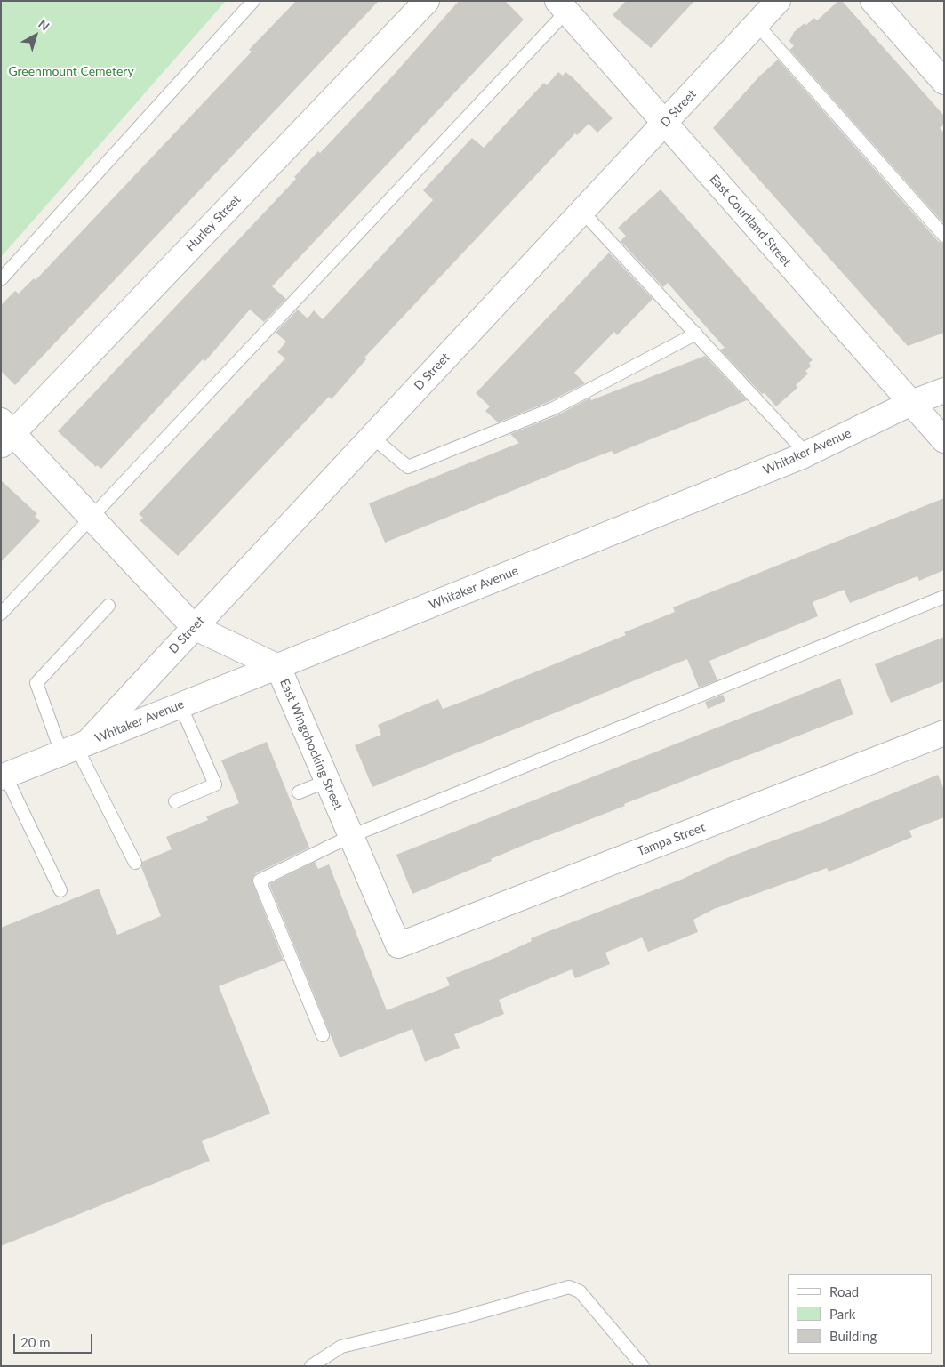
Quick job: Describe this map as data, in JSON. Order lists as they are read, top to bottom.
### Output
{
  "streets": {
    "street": [
      "D Street",
      "East Courtland Street",
      "Hurley Street",
      "Whitaker Avenue",
      "East Wingohocking Street",
      "Tampa Street"
    ]
  },
  "crossings": [
    ["D Street", "East Courtland Street"],
    ["D Street", "Whitaker Avenue"],
    ["D Street", "East Wingohocking Street"],
    ["East Courtland Street", "Whitaker Avenue"],
    ["Hurley Street", "East Wingohocking Street"],
    ["Whitaker Avenue", "East Wingohocking Street"],
    ["East Wingohocking Street", "Tampa Street"]
  ],
  "parks": ["Greenmount Cemetery"],
  "legend": ["Road", "Park", "Building"],
  "scale_bar": "20 m",
  "north": "top right"
}
